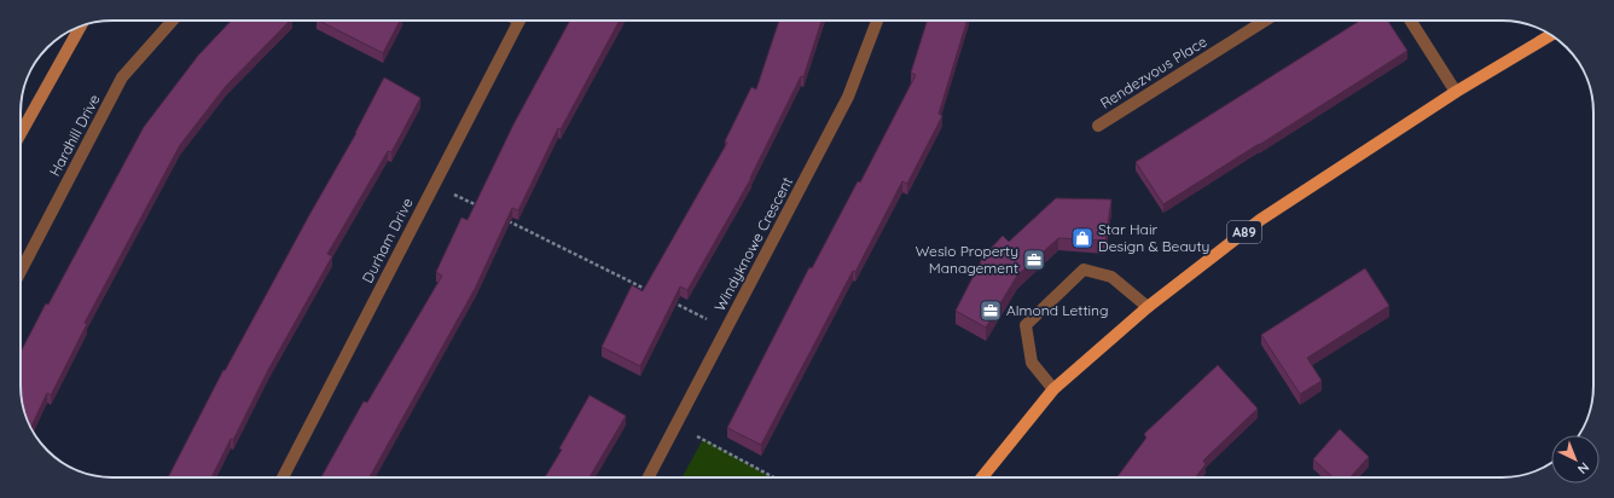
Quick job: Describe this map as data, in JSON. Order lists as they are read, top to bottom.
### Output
{
  "streets": {
    "main road": ["A89"],
    "street": [
      "Rendezvous Place",
      "Hardhill Drive",
      "Durham Drive",
      "Windyknowe Crescent"
    ]
  },
  "places": {
    "shop": ["Star Hair Design & Beauty"],
    "office": ["Weslo Property Management", "Almond Letting"]
  },
  "north": "bottom right"
}
